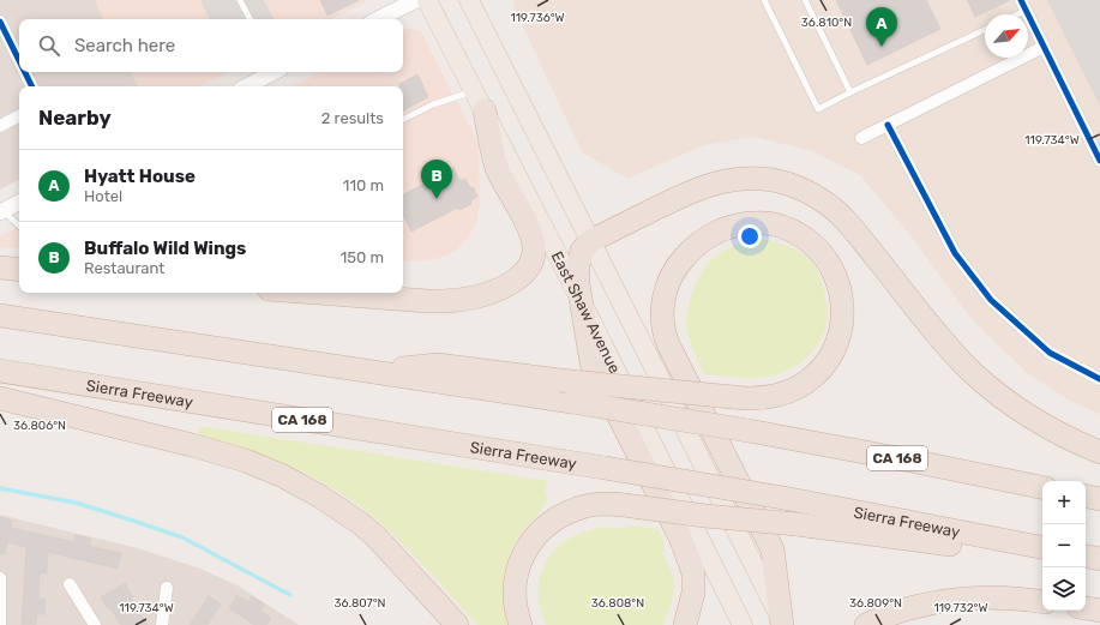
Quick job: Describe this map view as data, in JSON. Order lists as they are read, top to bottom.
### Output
{
  "streets": {
    "highway": ["Sierra Freeway", "CA 168"],
    "main road": ["East Shaw Avenue"]
  },
  "north": "top right",
  "page": {
    "pins": ["A", "B"],
    "search": "Search here",
    "heading": ["Nearby", "2 results"],
    "list": [
      {
        "mark": "A",
        "name": "Hyatt House",
        "note": "Hotel",
        "value": "110 m"
      },
      {
        "mark": "B",
        "name": "Buffalo Wild Wings",
        "note": "Restaurant",
        "value": "150 m"
      }
    ],
    "map_buttons": ["+", "−"]
  },
  "coordinates": [
    "119.736°W",
    "36.810°N",
    "119.734°W",
    "36.806°N",
    "36.807°N",
    "36.808°N",
    "36.809°N",
    "119.732°W"
  ]
}
